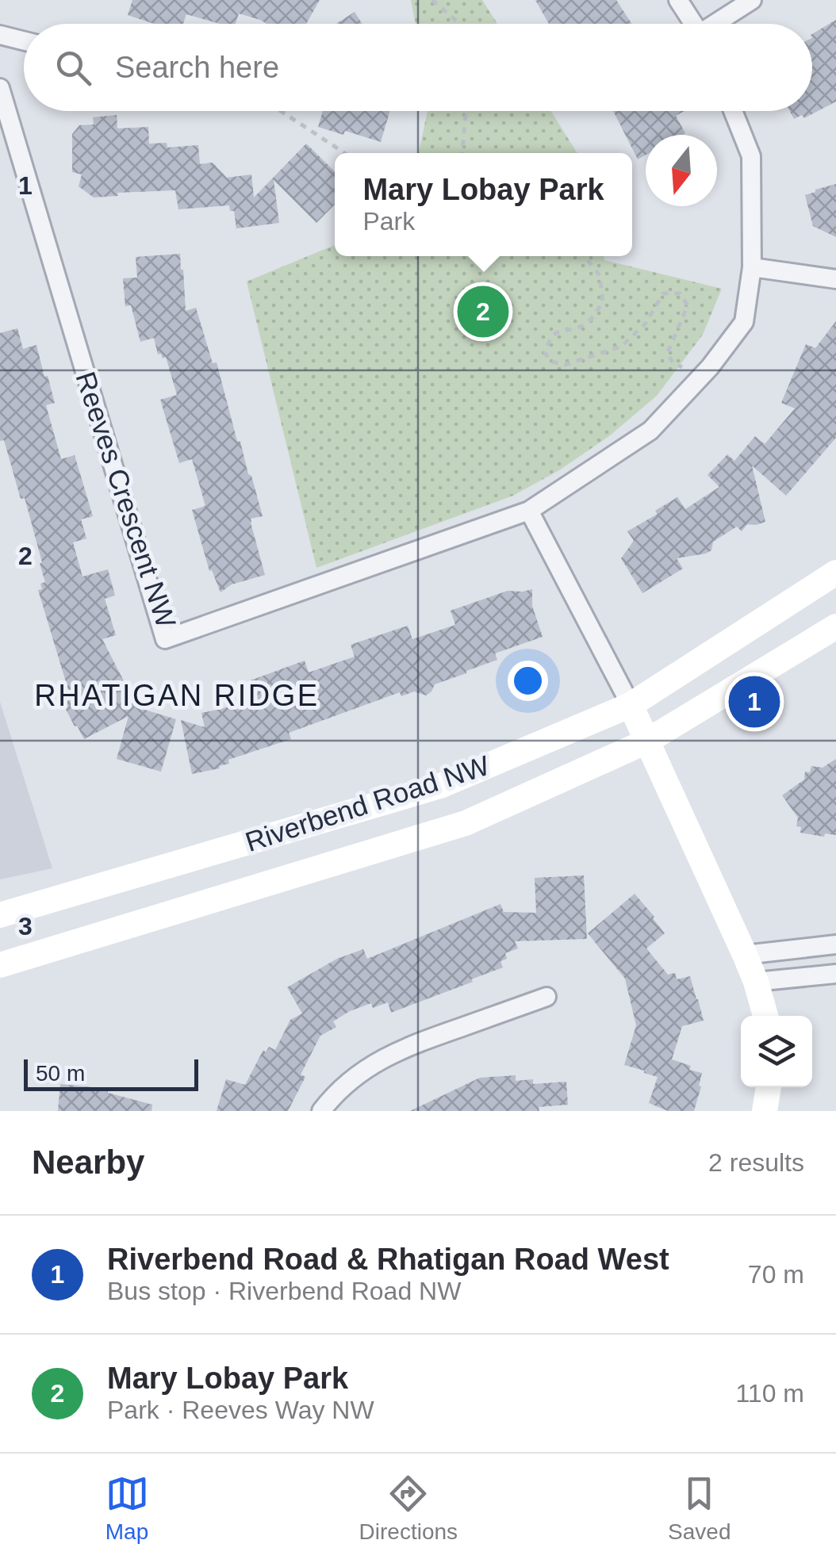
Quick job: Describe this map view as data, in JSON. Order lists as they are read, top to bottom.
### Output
{
  "streets": {
    "main road": ["Riverbend Road NW"],
    "street": ["Reeves Crescent NW"]
  },
  "districts": ["RHATIGAN RIDGE"],
  "scale_bar": "50 m",
  "north": "bottom",
  "page": {
    "search": "Search here",
    "popup": ["Mary Lobay Park", "Park"],
    "pins": ["2", "1"],
    "scale": "50 m",
    "heading": ["Nearby", "2 results"],
    "list": [
      {
        "mark": "1",
        "name": "Riverbend Road & Rhatigan Road West",
        "note": "Bus stop · Riverbend Road NW",
        "value": "70 m"
      },
      {
        "mark": "2",
        "name": "Mary Lobay Park",
        "note": "Park · Reeves Way NW",
        "value": "110 m"
      }
    ],
    "nav": ["Map", "Directions", "Saved"]
  },
  "grid": {
    "rows": ["1", "2", "3"]
  }
}
